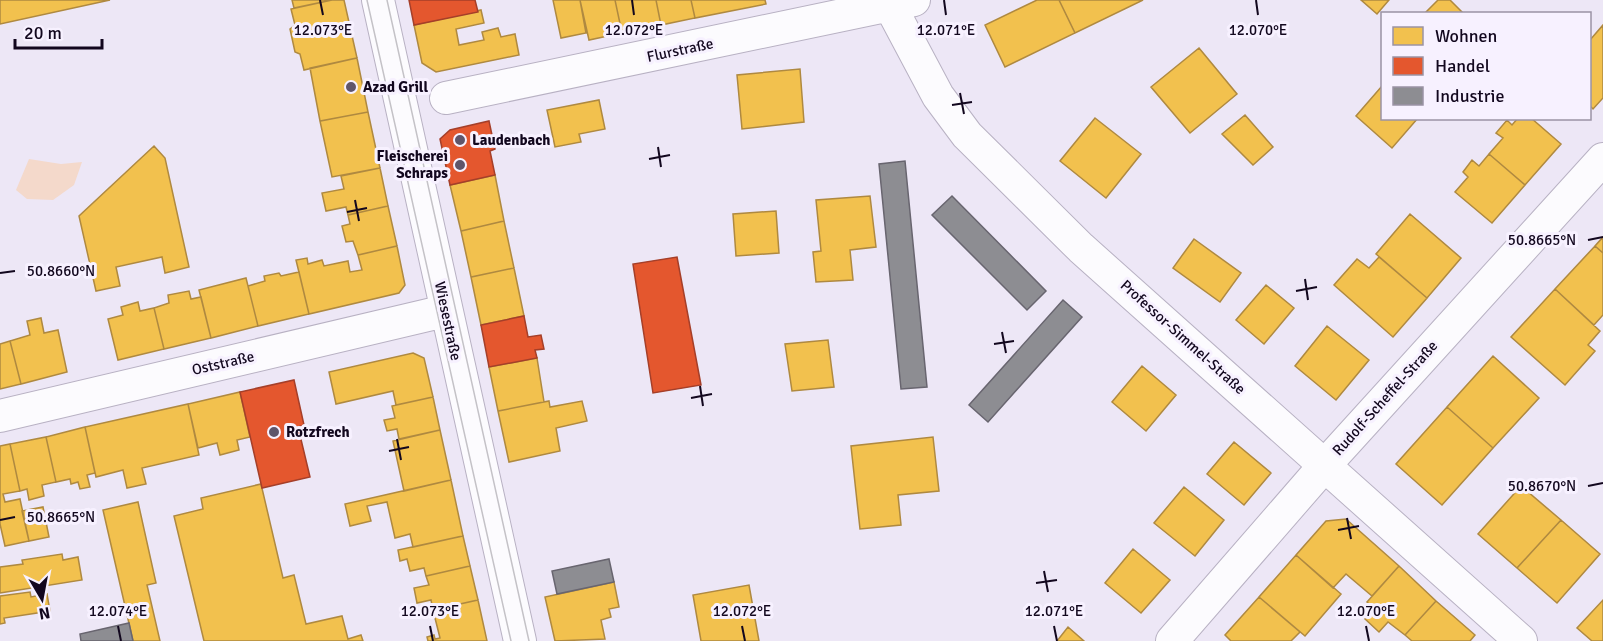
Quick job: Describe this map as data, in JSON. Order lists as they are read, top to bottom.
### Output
{
  "streets": {
    "street": [
      "Flurstraße",
      "Wiesestraße",
      "Professor-Simmel-Straße",
      "Oststraße",
      "Rudolf-Scheffel-Straße"
    ]
  },
  "crossings": [
    ["Flurstraße", "Professor-Simmel-Straße"],
    ["Wiesestraße", "Oststraße"],
    ["Professor-Simmel-Straße", "Rudolf-Scheffel-Straße"]
  ],
  "places": [
    "Azad Grill",
    "Laudenbach",
    "Fleischerei Schraps",
    "Rotzfrech"
  ],
  "legend": ["Wohnen", "Handel", "Industrie"],
  "scale_bar": "20 m",
  "north": "bottom",
  "coordinates": [
    "12.073°E",
    "12.071°E",
    "12.070°E",
    "12.072°E",
    "50.8665°N",
    "50.8660°N",
    "50.8670°N",
    "12.074°E"
  ]
}
